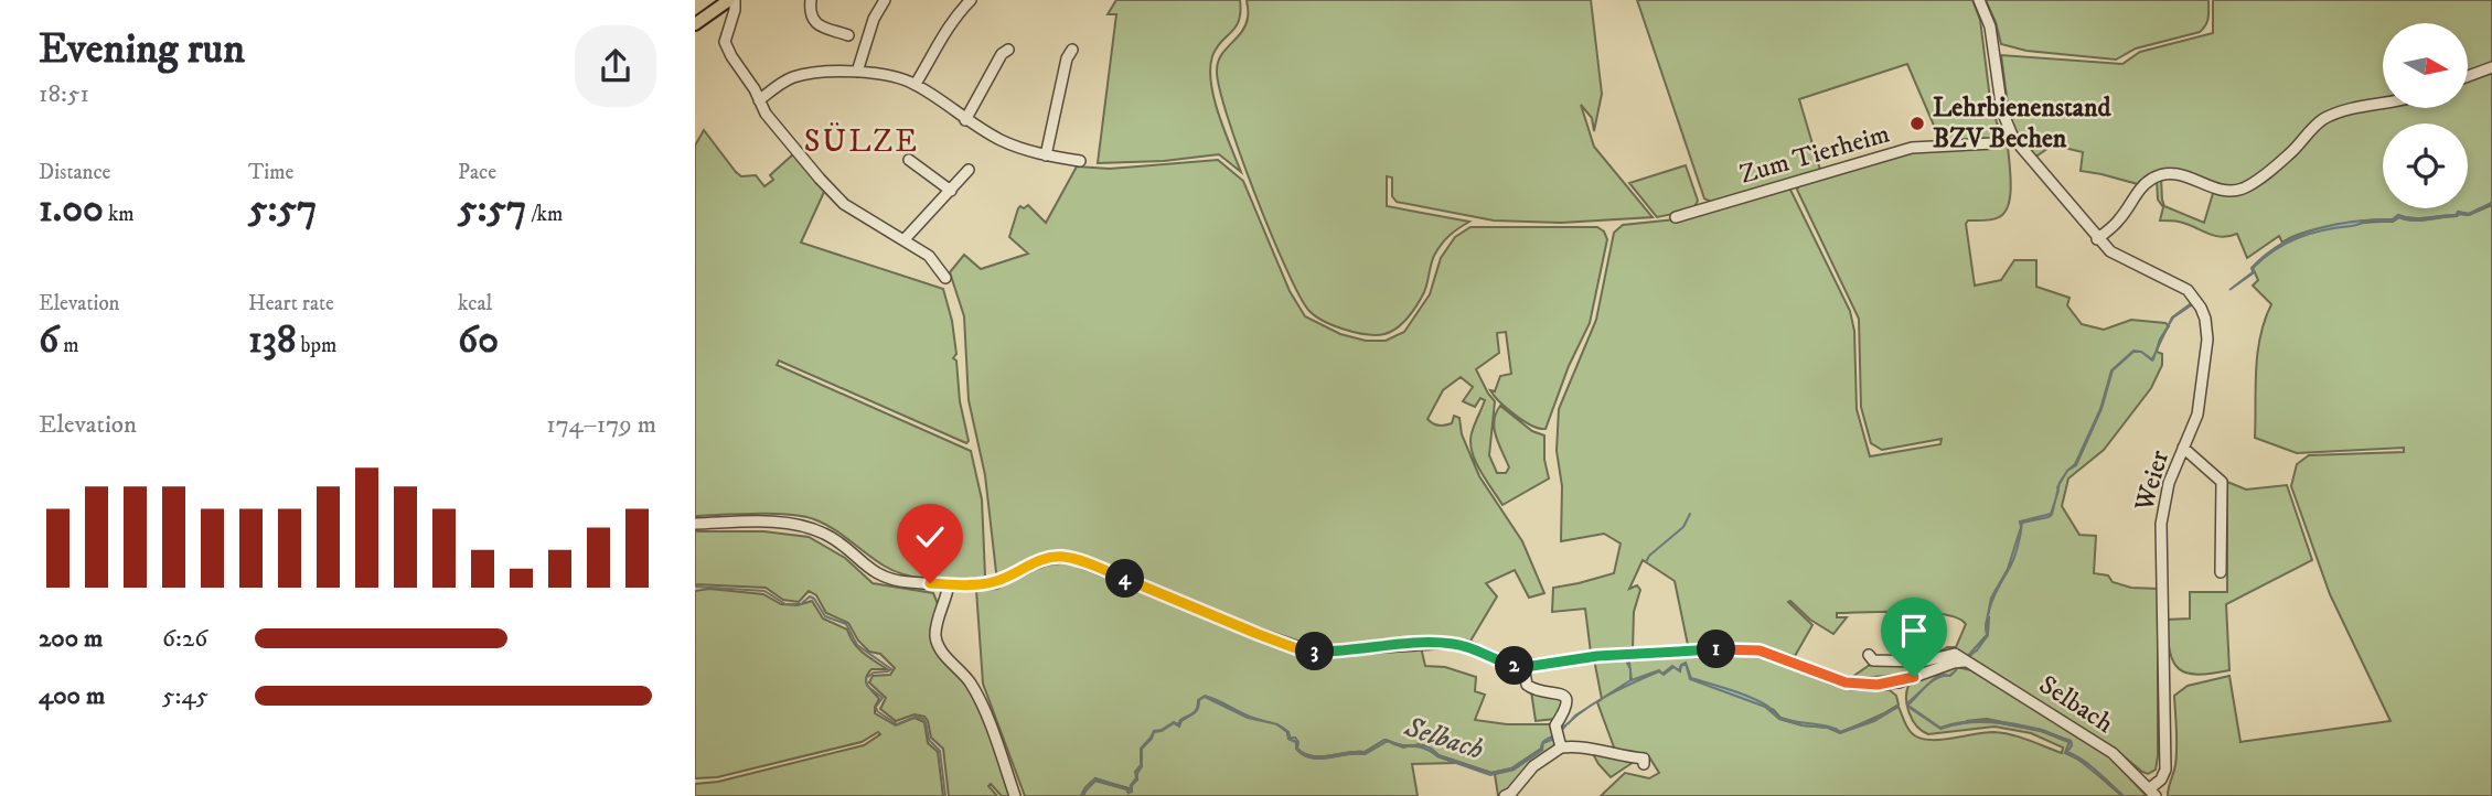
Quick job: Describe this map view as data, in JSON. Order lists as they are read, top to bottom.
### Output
{
  "streets": {
    "street": ["Zum Tierheim", "Weier", "Selbach"]
  },
  "crossings": [
    ["Zum Tierheim", "Weier"],
    ["Weier", "Selbach"]
  ],
  "districts": ["SÜLZE"],
  "water": ["Selbach"],
  "places": ["Lehrbienenstand BZV Bechen"],
  "north": "right",
  "page": {
    "heading": ["Evening run", "18:51"],
    "stats": [
      ["Distance", "1.00 km"],
      ["Time", "5:57"],
      ["Pace", "5:57 /km"],
      ["Elevation", "6 m"],
      ["Heart rate", "138 bpm"],
      ["kcal", "60"]
    ],
    "chart": ["Elevation", "174–179 m"],
    "pins": [
      "4",
      "1",
      "3",
      "2"
    ],
    "list": [
      {
        "name": "200 m",
        "note": "6:26"
      },
      {
        "name": "400 m",
        "note": "5:45"
      }
    ]
  }
}
